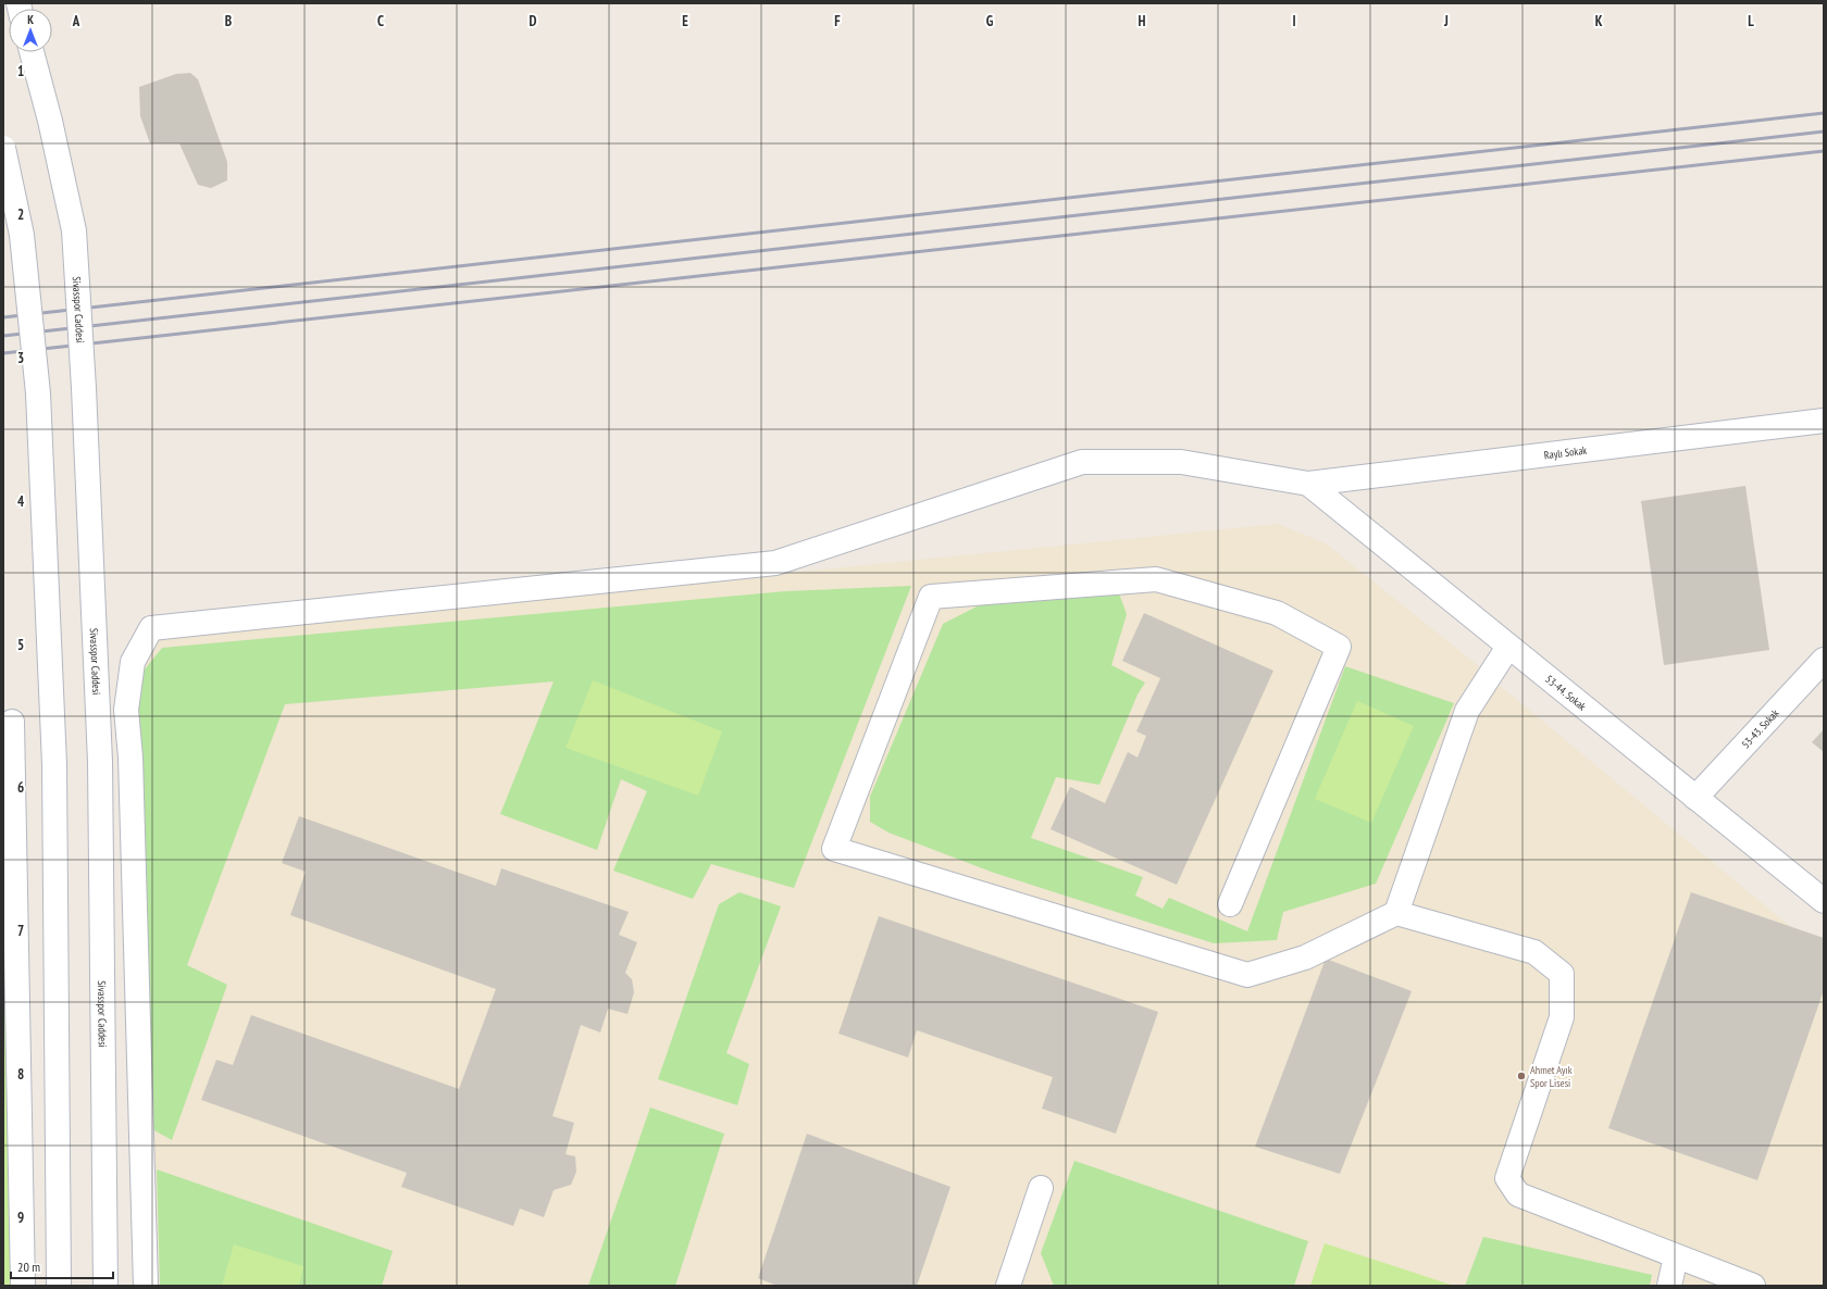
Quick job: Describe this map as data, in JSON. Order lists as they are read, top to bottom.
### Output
{
  "streets": {
    "street": [
      "Sivasspor Caddesi",
      "Raylı Sokak",
      "53-44. Sokak",
      "53-43. Sokak"
    ]
  },
  "crossings": [
    ["Raylı Sokak", "53-44. Sokak"],
    ["53-44. Sokak", "53-43. Sokak"]
  ],
  "places": ["Ahmet Ayık Spor Lisesi"],
  "scale_bar": "20 m",
  "north": "top",
  "grid": {
    "columns": [
      "A",
      "B",
      "C",
      "D",
      "E",
      "F",
      "G",
      "H",
      "I",
      "J",
      "K",
      "L"
    ],
    "rows": [
      "1",
      "2",
      "3",
      "4",
      "5",
      "6",
      "7",
      "8",
      "9"
    ]
  }
}
